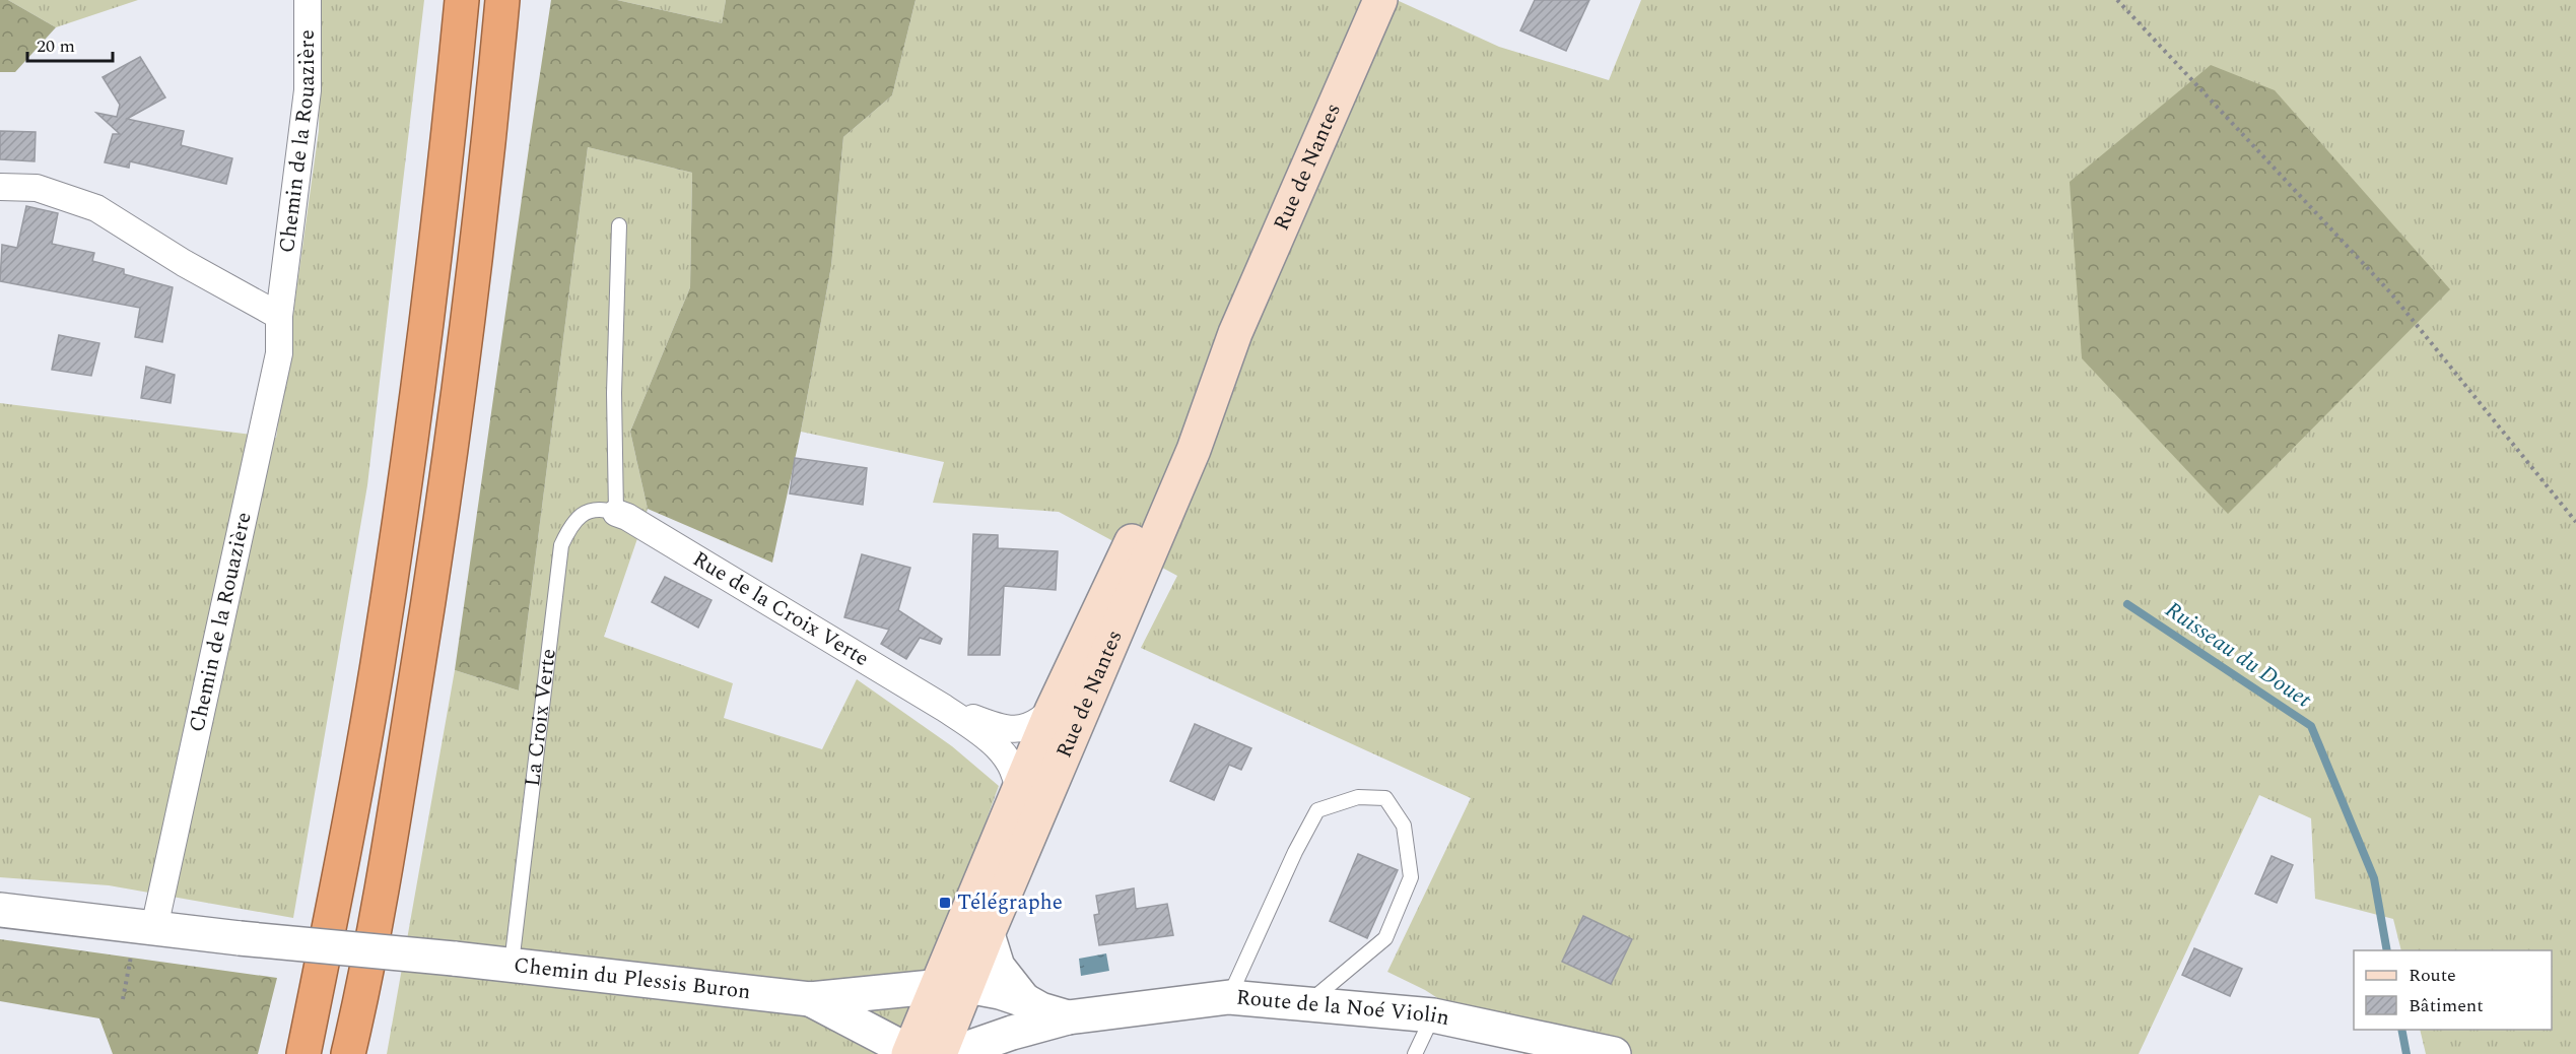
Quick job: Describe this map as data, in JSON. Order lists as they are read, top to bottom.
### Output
{
  "streets": {
    "main road": ["Rue de Nantes"],
    "street": [
      "Chemin de la Rouazière",
      "Rue de la Croix Verte",
      "Chemin du Plessis Buron",
      "Route de la Noé Violin"
    ],
    "lane": ["La Croix Verte"]
  },
  "crossings": [
    ["Chemin de la Rouazière", "Chemin du Plessis Buron"],
    ["Rue de Nantes", "Rue de la Croix Verte"],
    ["Rue de Nantes", "Chemin du Plessis Buron"],
    ["Rue de Nantes", "Route de la Noé Violin"],
    ["Rue de la Croix Verte", "La Croix Verte"],
    ["La Croix Verte", "Chemin du Plessis Buron"],
    ["Chemin du Plessis Buron", "Route de la Noé Violin"]
  ],
  "water": ["Ruisseau du Douet"],
  "places": {
    "transit": ["Télégraphe"]
  },
  "legend": ["Route", "Bâtiment"],
  "scale_bar": "20 m"
}
